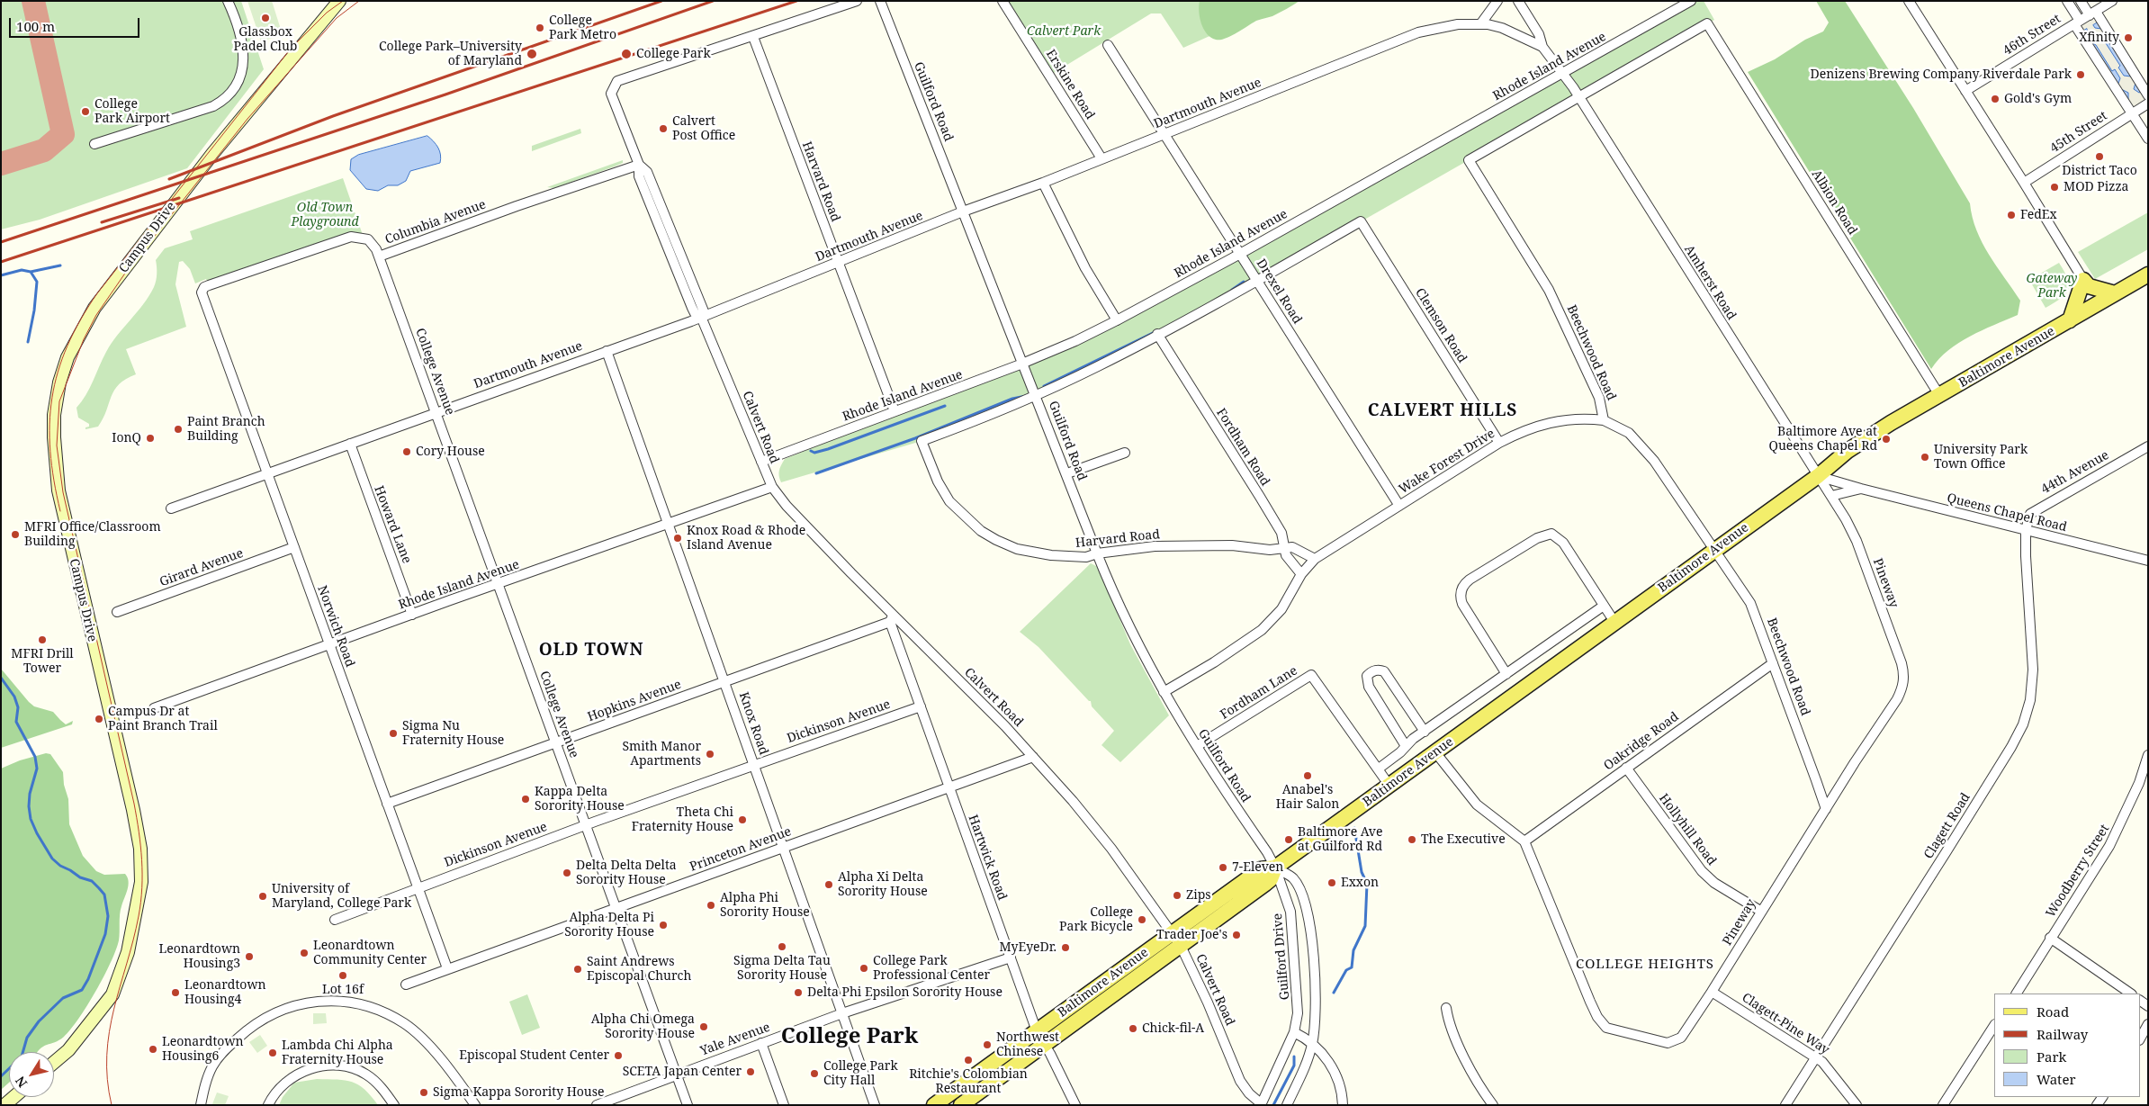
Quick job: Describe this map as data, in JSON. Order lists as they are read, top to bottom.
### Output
{
  "streets": {
    "main road": ["Campus Drive", "Baltimore Avenue"],
    "street": [
      "46th Street",
      "Rhode Island Avenue",
      "Erskine Road",
      "Guilford Road",
      "Dartmouth Avenue",
      "45th Street",
      "Harvard Road",
      "Albion Road",
      "Columbia Avenue",
      "Amherst Road",
      "Drexel Road",
      "Clemson Road",
      "Beechwood Road",
      "College Avenue",
      "Calvert Road",
      "Fordham Road",
      "Wake Forest Drive",
      "44th Avenue",
      "Queens Chapel Road",
      "Howard Lane",
      "Girard Avenue",
      "Pineway",
      "Norwich Road",
      "Fordham Lane",
      "Hopkins Avenue",
      "Dickinson Avenue",
      "Knox Road",
      "Oakridge Road",
      "Clagett Road",
      "Hollyhill Road",
      "Princeton Avenue",
      "Hartwick Road",
      "Woodberry Street",
      "Guilford Drive",
      "Clagett-Pine Way",
      "Yale Avenue"
    ]
  },
  "crossings": [
    ["Rhode Island Avenue", "Guilford Road"],
    ["Rhode Island Avenue", "Dartmouth Avenue"],
    ["Rhode Island Avenue", "Harvard Road"],
    ["Rhode Island Avenue", "Amherst Road"],
    ["Rhode Island Avenue", "Drexel Road"],
    ["Rhode Island Avenue", "College Avenue"],
    ["Rhode Island Avenue", "Calvert Road"],
    ["Rhode Island Avenue", "Howard Lane"],
    ["Rhode Island Avenue", "Norwich Road"],
    ["Rhode Island Avenue", "Knox Road"],
    ["Erskine Road", "Dartmouth Avenue"],
    ["Guilford Road", "Dartmouth Avenue"],
    ["Guilford Road", "Harvard Road"],
    ["Guilford Road", "Baltimore Avenue"],
    ["Guilford Road", "Fordham Lane"],
    ["Guilford Road", "Guilford Drive"],
    ["Dartmouth Avenue", "Harvard Road"],
    ["Dartmouth Avenue", "Amherst Road"],
    ["Dartmouth Avenue", "Drexel Road"],
    ["Dartmouth Avenue", "College Avenue"],
    ["Dartmouth Avenue", "Calvert Road"],
    ["Dartmouth Avenue", "Howard Lane"],
    ["Dartmouth Avenue", "Norwich Road"],
    ["Dartmouth Avenue", "Knox Road"],
    ["Harvard Road", "Calvert Road"],
    ["Harvard Road", "Fordham Road"],
    ["Albion Road", "Amherst Road"],
    ["Albion Road", "Beechwood Road"],
    ["Albion Road", "Baltimore Avenue"],
    ["Columbia Avenue", "College Avenue"],
    ["Columbia Avenue", "Calvert Road"],
    ["Columbia Avenue", "Norwich Road"],
    ["Amherst Road", "Beechwood Road"],
    ["Amherst Road", "Baltimore Avenue"],
    ["Amherst Road", "Queens Chapel Road"],
    ["Amherst Road", "Pineway"],
    ["Drexel Road", "Clemson Road"],
    ["Drexel Road", "Wake Forest Drive"],
    ["Clemson Road", "Wake Forest Drive"],
    ["Beechwood Road", "Baltimore Avenue"],
    ["Beechwood Road", "Wake Forest Drive"],
    ["Beechwood Road", "Pineway"],
    ["Beechwood Road", "Oakridge Road"],
    ["Baltimore Avenue", "Calvert Road"],
    ["Baltimore Avenue", "Queens Chapel Road"],
    ["Baltimore Avenue", "Pineway"],
    ["Baltimore Avenue", "Fordham Lane"],
    ["Baltimore Avenue", "Hartwick Road"],
    ["Baltimore Avenue", "Guilford Drive"],
    ["College Avenue", "Hopkins Avenue"],
    ["College Avenue", "Dickinson Avenue"],
    ["College Avenue", "Princeton Avenue"],
    ["College Avenue", "Yale Avenue"],
    ["Calvert Road", "Hopkins Avenue"],
    ["Calvert Road", "Princeton Avenue"],
    ["Calvert Road", "Hartwick Road"],
    ["Calvert Road", "Guilford Drive"],
    ["44th Avenue", "Queens Chapel Road"],
    ["44th Avenue", "Clagett Road"],
    ["Queens Chapel Road", "Pineway"],
    ["Queens Chapel Road", "Clagett Road"],
    ["Girard Avenue", "Norwich Road"],
    ["Pineway", "Oakridge Road"],
    ["Pineway", "Hollyhill Road"],
    ["Pineway", "Clagett-Pine Way"],
    ["Norwich Road", "Hopkins Avenue"],
    ["Norwich Road", "Dickinson Avenue"],
    ["Norwich Road", "Princeton Avenue"],
    ["Hopkins Avenue", "Knox Road"],
    ["Hopkins Avenue", "Hartwick Road"],
    ["Dickinson Avenue", "Knox Road"],
    ["Dickinson Avenue", "Hartwick Road"],
    ["Knox Road", "Princeton Avenue"],
    ["Knox Road", "Yale Avenue"],
    ["Oakridge Road", "Hollyhill Road"],
    ["Clagett Road", "Clagett-Pine Way"],
    ["Princeton Avenue", "Hartwick Road"],
    ["Hartwick Road", "Yale Avenue"]
  ],
  "districts": [
    "CALVERT HILLS",
    "OLD TOWN",
    "COLLEGE HEIGHTS",
    "College Park"
  ],
  "parks": ["Calvert Park", "Old Town Playground", "Gateway Park"],
  "places": [
    "Glassbox Padel Club",
    "College Park Metro",
    "Xfinity",
    "College Park–University of Maryland",
    "College Park",
    "Denizens Brewing Company Riverdale Park",
    "Gold's Gym",
    "College Park Airport",
    "Calvert Post Office",
    "District Taco",
    "MOD Pizza",
    "FedEx",
    "Paint Branch Building",
    "IonQ",
    "Baltimore Ave at Queens Chapel Rd",
    "Cory House",
    "University Park Town Office",
    "MFRI Office/Classroom Building",
    "Knox Road & Rhode Island Avenue",
    "MFRI Drill Tower",
    "Campus Dr at Paint Branch Trail",
    "Sigma Nu Fraternity House",
    "Smith Manor Apartments",
    "Anabel's Hair Salon",
    "Kappa Delta Sorority House",
    "Theta Chi Fraternity House",
    "Baltimore Ave at Guilford Rd",
    "The Executive",
    "7-Eleven",
    "Delta Delta Delta Sorority House",
    "Exxon",
    "Alpha Xi Delta Sorority House",
    "Zips",
    "University of Maryland, College Park",
    "Alpha Phi Sorority House",
    "College Park Bicycle",
    "Alpha Delta Pi Sorority House",
    "Trader Joe's",
    "Sigma Delta Tau Sorority House",
    "MyEyeDr.",
    "Leonardtown Community Center",
    "Leonardtown Housing3",
    "College Park Professional Center",
    "Saint Andrews Episcopal Church",
    "Lot 16f",
    "Leonardtown Housing4",
    "Delta Phi Epsilon Sorority House",
    "Alpha Chi Omega Sorority House",
    "Chick-fil-A",
    "Northwest Chinese",
    "Leonardtown Housing6",
    "Lambda Chi Alpha Fraternity House",
    "Episcopal Student Center",
    "Ritchie's Colombian Restaurant",
    "SCETA Japan Center",
    "College Park City Hall",
    "Sigma Kappa Sorority House"
  ],
  "legend": [
    "Road",
    "Railway",
    "Park",
    "Water"
  ],
  "scale_bar": "100 m",
  "north": "bottom left"
}
